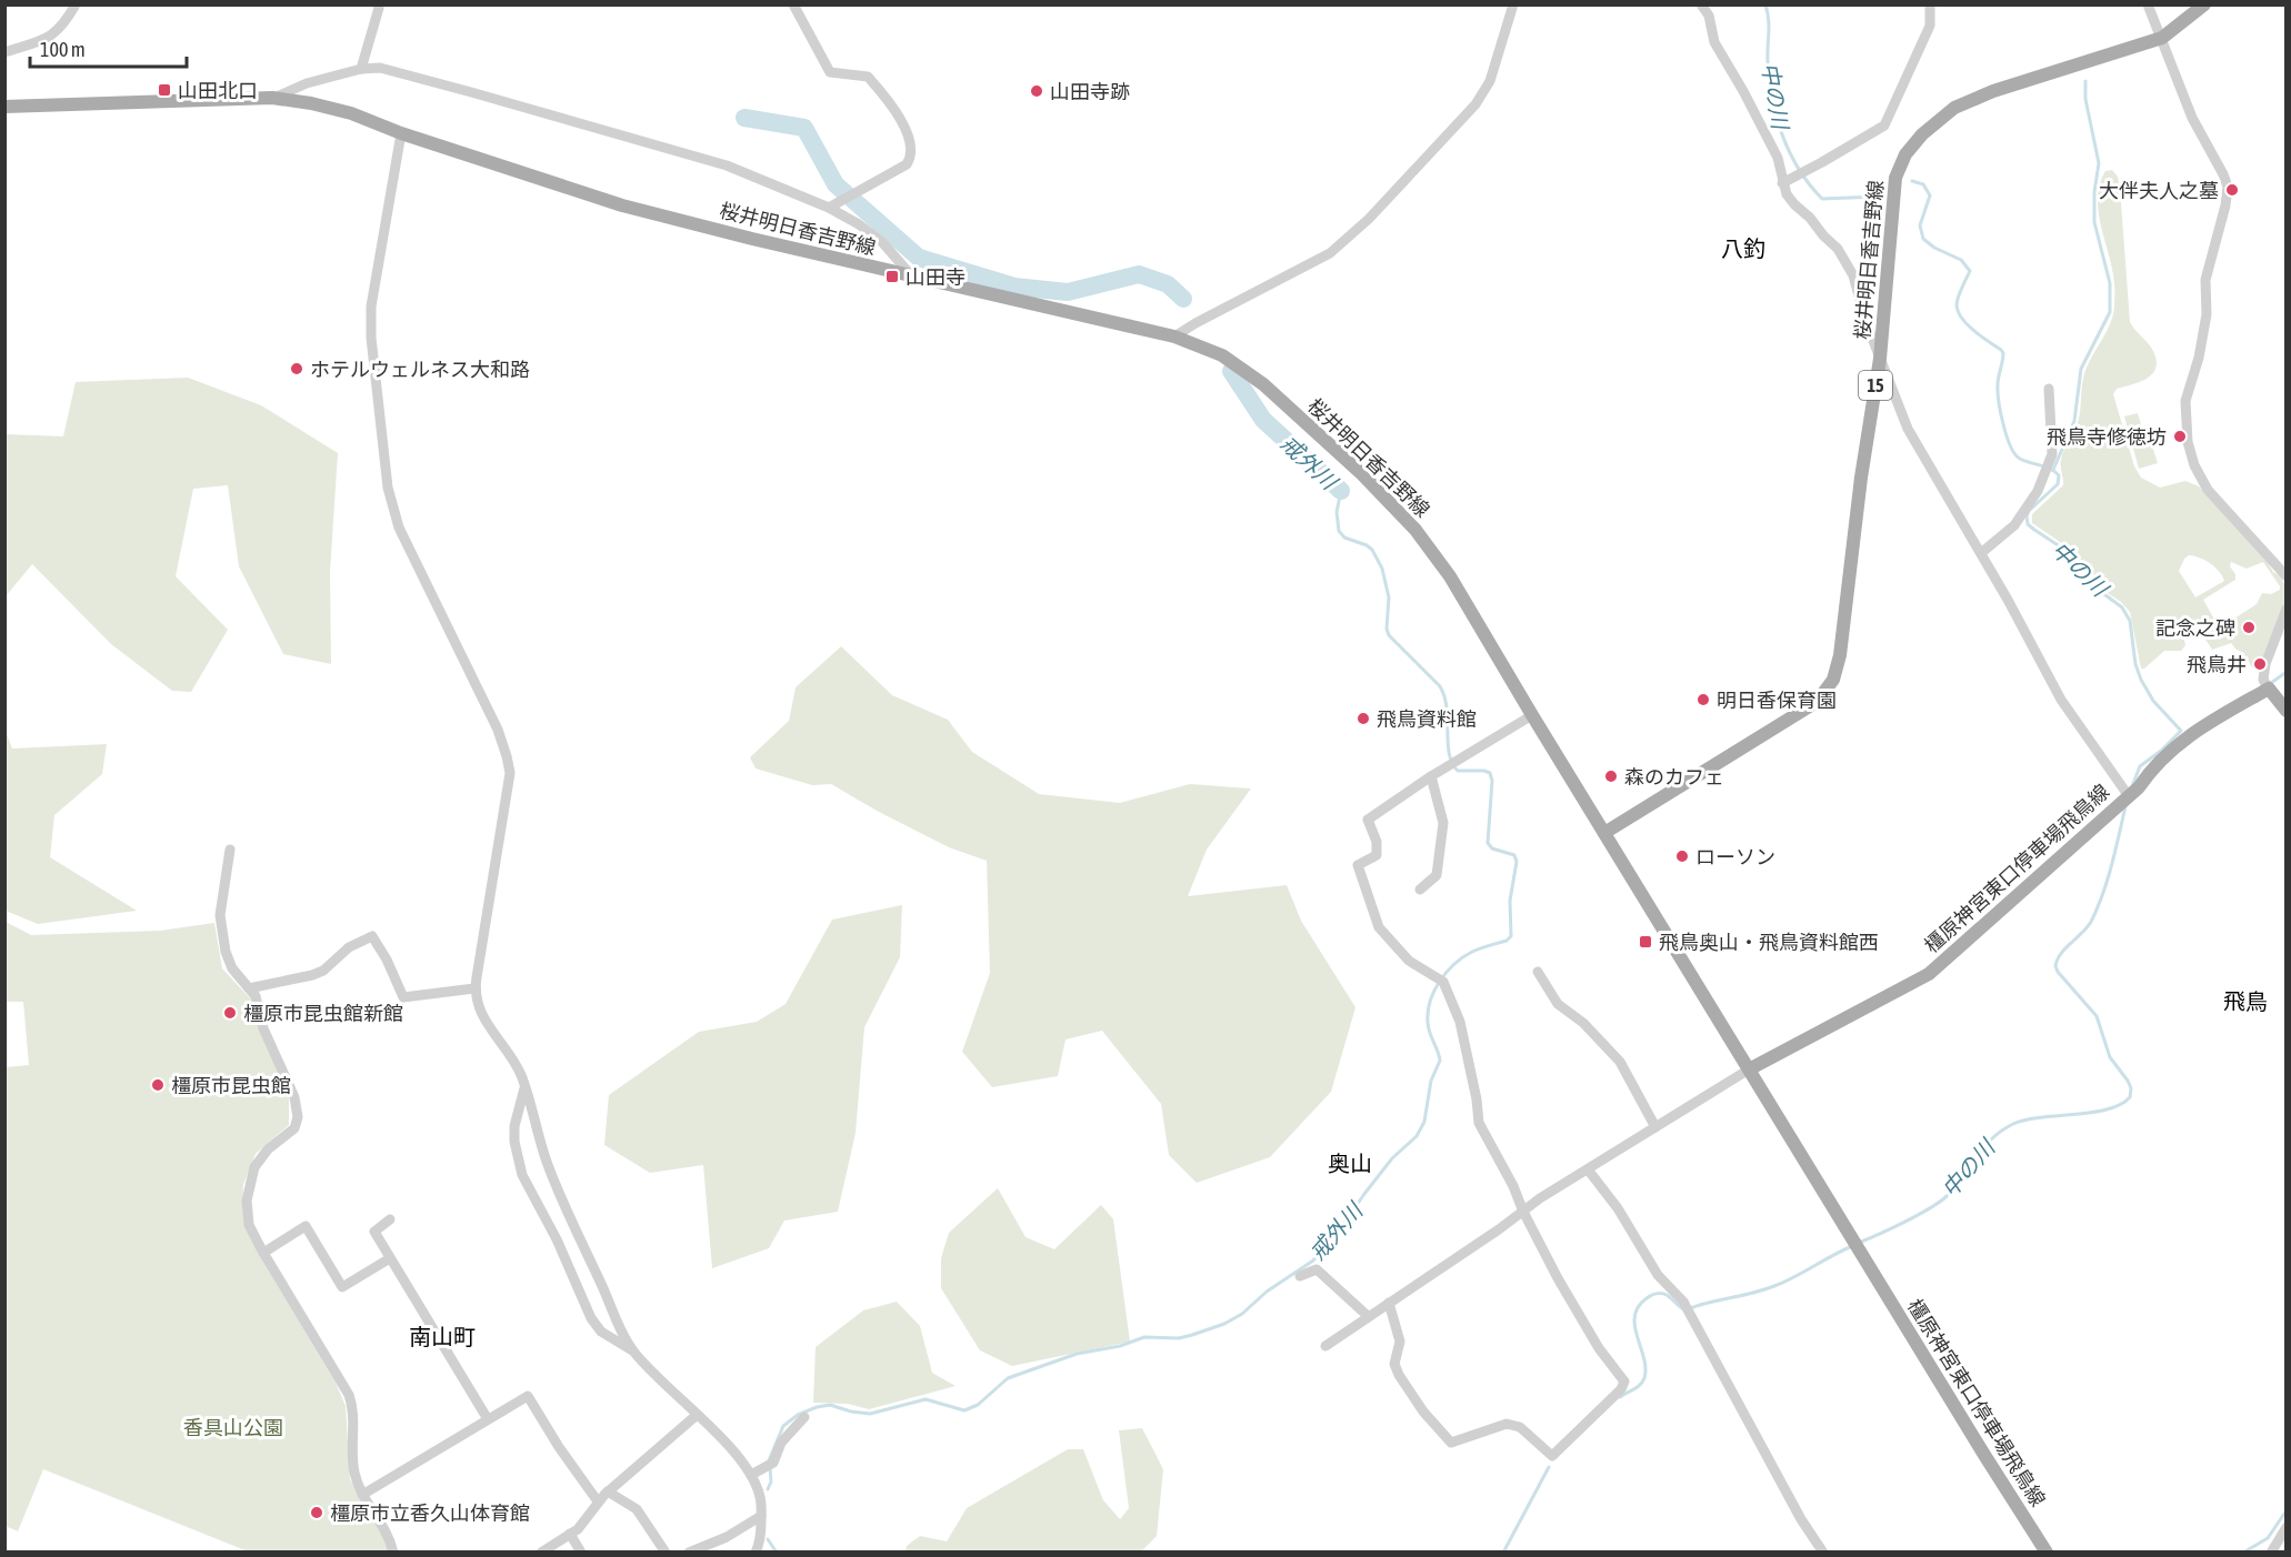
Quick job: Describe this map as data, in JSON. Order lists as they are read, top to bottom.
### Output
{
  "streets": {
    "main road": ["桜井明日香吉野線", "15", "橿原神宮東口停車場飛鳥線"]
  },
  "crossings": [
    ["桜井明日香吉野線", "橿原神宮東口停車場飛鳥線"]
  ],
  "districts": [
    "八釣",
    "飛鳥",
    "奥山",
    "南山町"
  ],
  "water": ["中の川", "戒外川"],
  "parks": ["香具山公園"],
  "places": {
    "transit": ["山田北口", "山田寺", "飛鳥奥山・飛鳥資料館西"],
    "other": [
      "山田寺跡",
      "大伴夫人之墓",
      "ホテルウェルネス大和路",
      "飛鳥寺修徳坊",
      "記念之碑",
      "飛鳥井",
      "明日香保育園",
      "飛鳥資料館",
      "森のカフェ",
      "ローソン",
      "橿原市昆虫館新館",
      "橿原市昆虫館",
      "橿原市立香久山体育館"
    ]
  },
  "scale_bar": "100 m"
}
